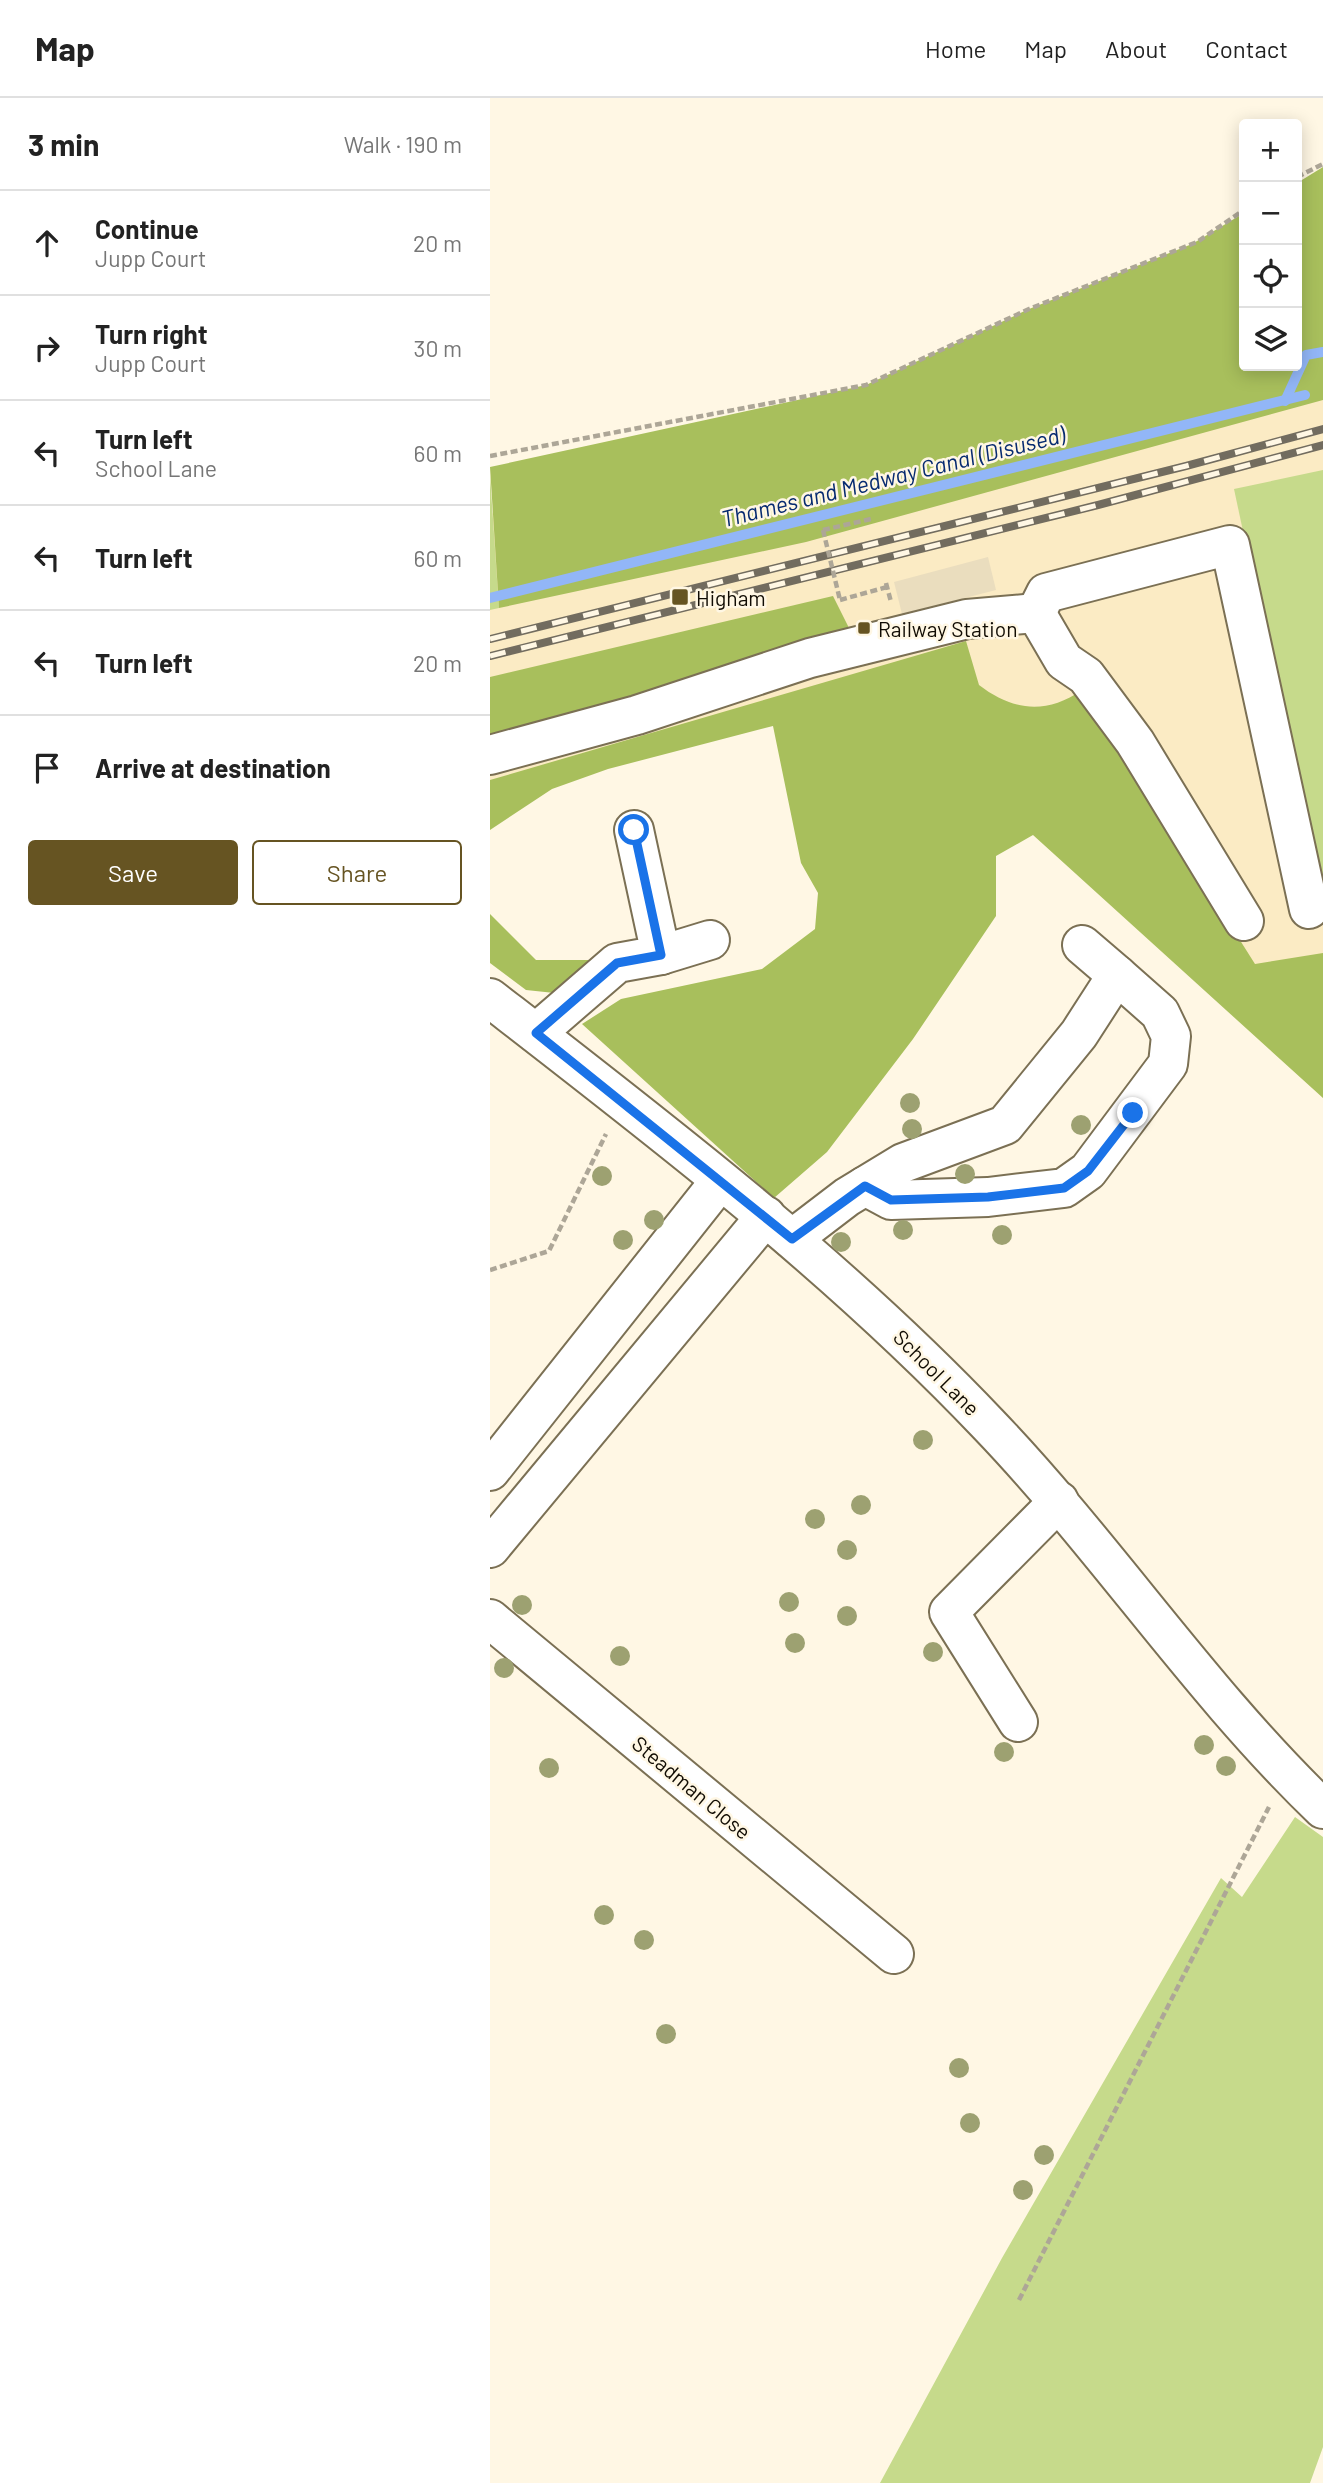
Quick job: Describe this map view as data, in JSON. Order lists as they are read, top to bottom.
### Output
{
  "streets": {
    "street": ["School Lane", "Steadman Close"]
  },
  "water": ["Thames and Medway Canal (Disused)"],
  "places": {
    "transit": ["Higham", "Railway Station"]
  },
  "page": {
    "header": "Map",
    "nav": [
      "Home",
      "Map",
      "About",
      "Contact"
    ],
    "heading": ["3 min", "Walk · 190 m"],
    "map_buttons": ["+", "−"],
    "list": [
      ["Continue", "Jupp Court", "20 m"],
      ["Turn right", "Jupp Court", "30 m"],
      ["Turn left", "School Lane", "60 m"],
      ["Turn left", "60 m"],
      ["Turn left", "20 m"],
      "Arrive at destination"
    ],
    "buttons": ["Save", "Share"]
  }
}
